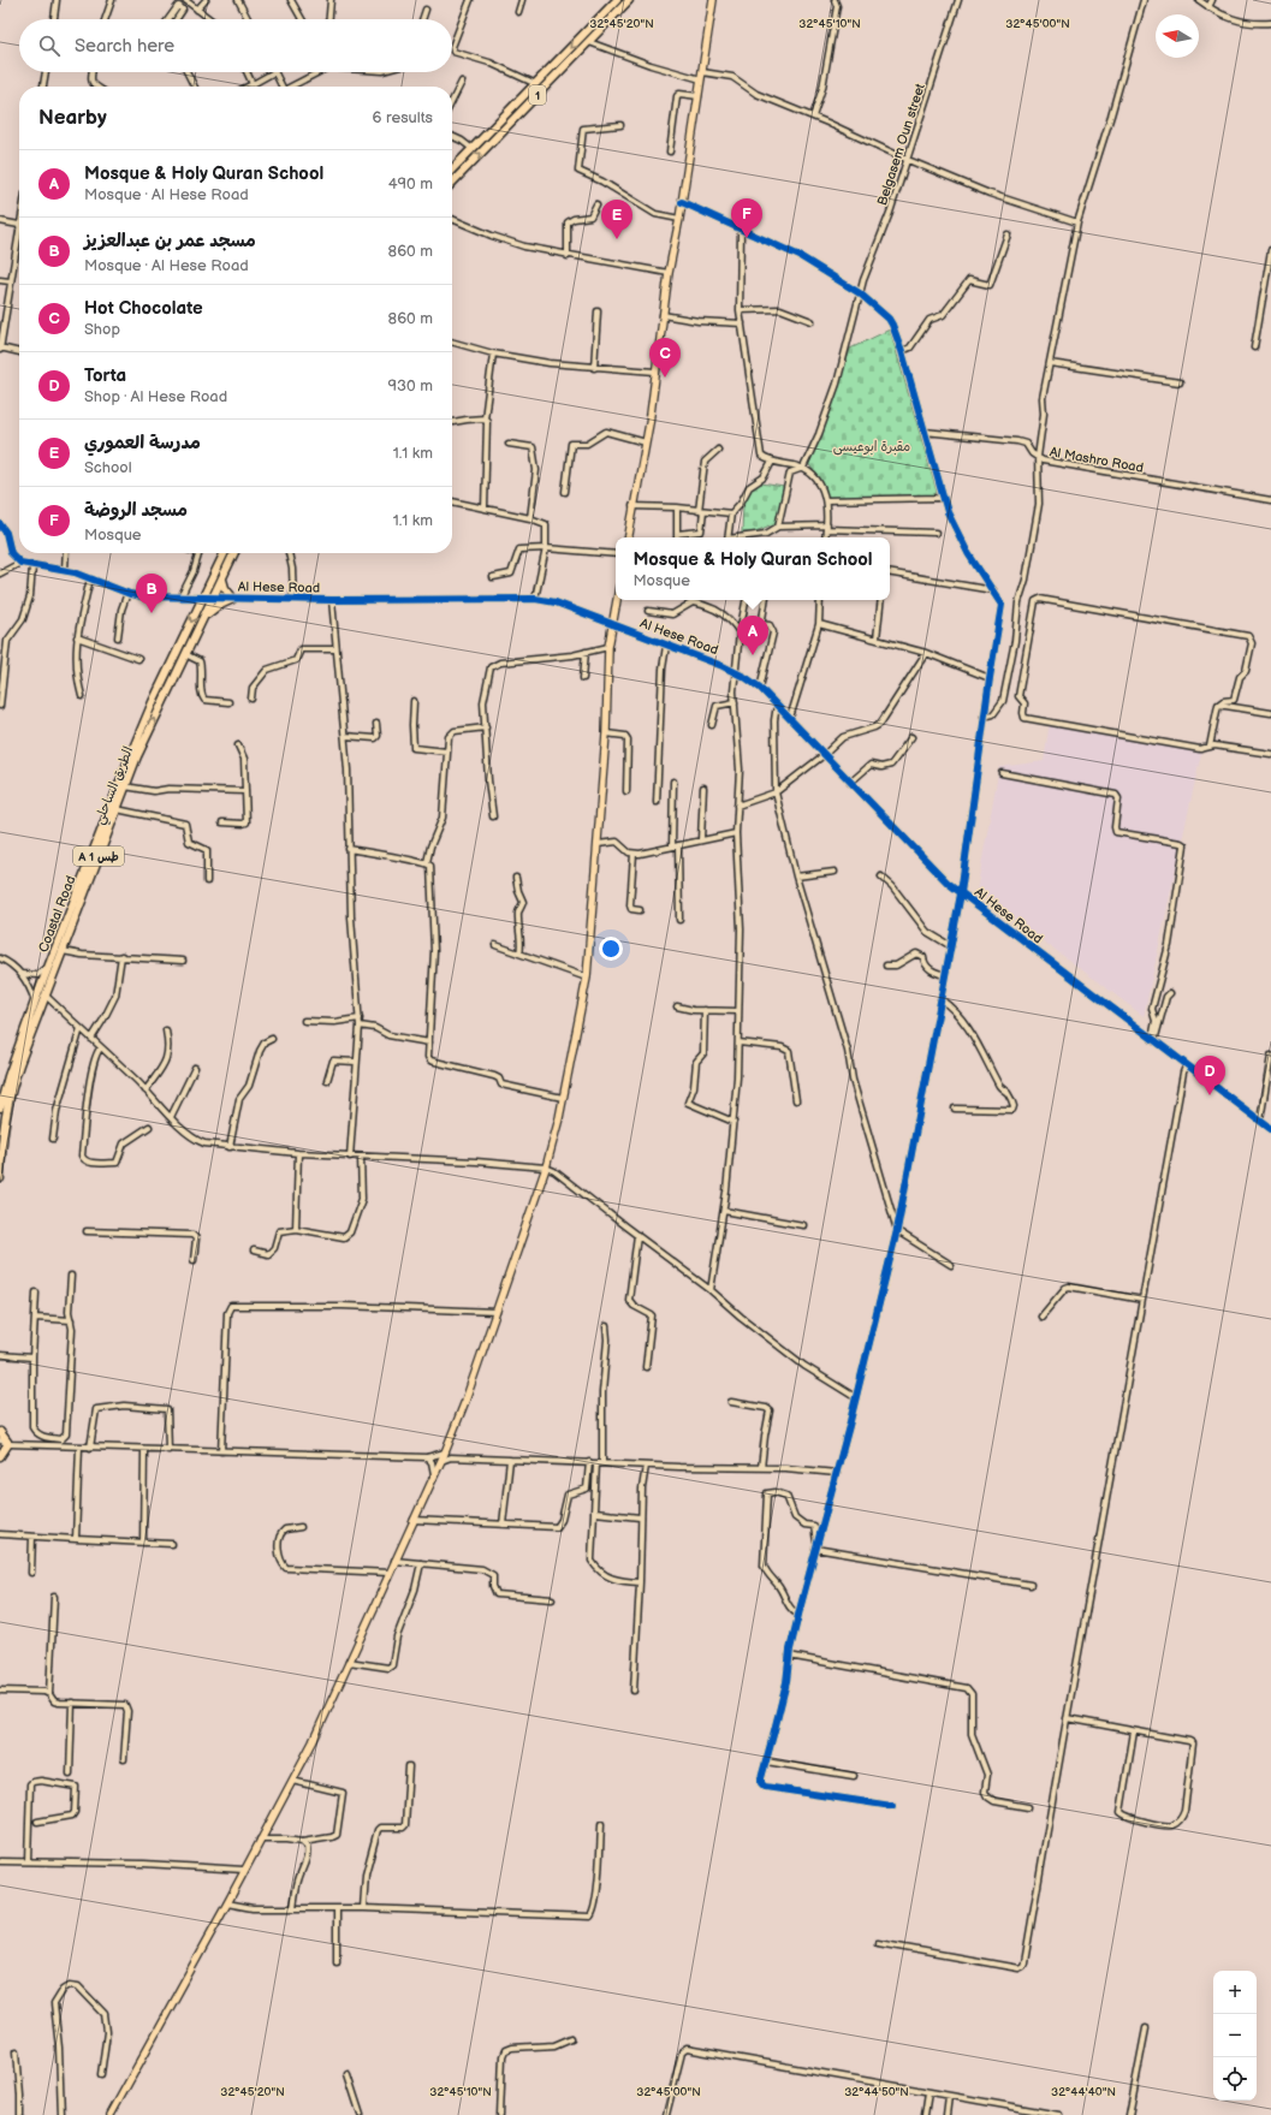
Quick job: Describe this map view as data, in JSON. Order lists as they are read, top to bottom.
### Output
{
  "streets": {
    "highway": [
      "1",
      "الطريق الساحلي",
      "A 1 طس",
      "Coastal Road"
    ],
    "street": ["Belgasem Oun street", "Al Mashro Road", "Al Hese Road"]
  },
  "crossings": [
    ["Al Hese Road", "الطريق الساحلي"],
    ["Al Hese Road", "Coastal Road"]
  ],
  "one_way": ["Coastal Road"],
  "parks": ["مقبرة ابوعيسى"],
  "north": "left",
  "page": {
    "search": "Search here",
    "heading": ["Nearby", "6 results"],
    "list": [
      {
        "mark": "A",
        "name": "Mosque & Holy Quran School",
        "note": "Mosque · Al Hese Road",
        "value": "490 m"
      },
      {
        "mark": "B",
        "name": "مسجد عمر بن عبدالعزيز",
        "note": "Mosque · Al Hese Road",
        "value": "860 m"
      },
      {
        "mark": "C",
        "name": "Hot Chocolate",
        "note": "Shop",
        "value": "860 m"
      },
      {
        "mark": "D",
        "name": "Torta",
        "note": "Shop · Al Hese Road",
        "value": "930 m"
      },
      {
        "mark": "E",
        "name": "مدرسة العموري",
        "note": "School",
        "value": "1.1 km"
      },
      {
        "mark": "F",
        "name": "مسجد الروضة",
        "note": "Mosque",
        "value": "1.1 km"
      }
    ],
    "pins": [
      "F",
      "E",
      "C",
      "B",
      "A",
      "D"
    ],
    "popup": ["Mosque & Holy Quran School", "Mosque"],
    "map_buttons": ["+", "−"]
  },
  "coordinates": [
    "32°45'20\"N",
    "32°45'10\"N",
    "32°45'00\"N",
    "32°44'50\"N",
    "32°44'40\"N"
  ]
}
